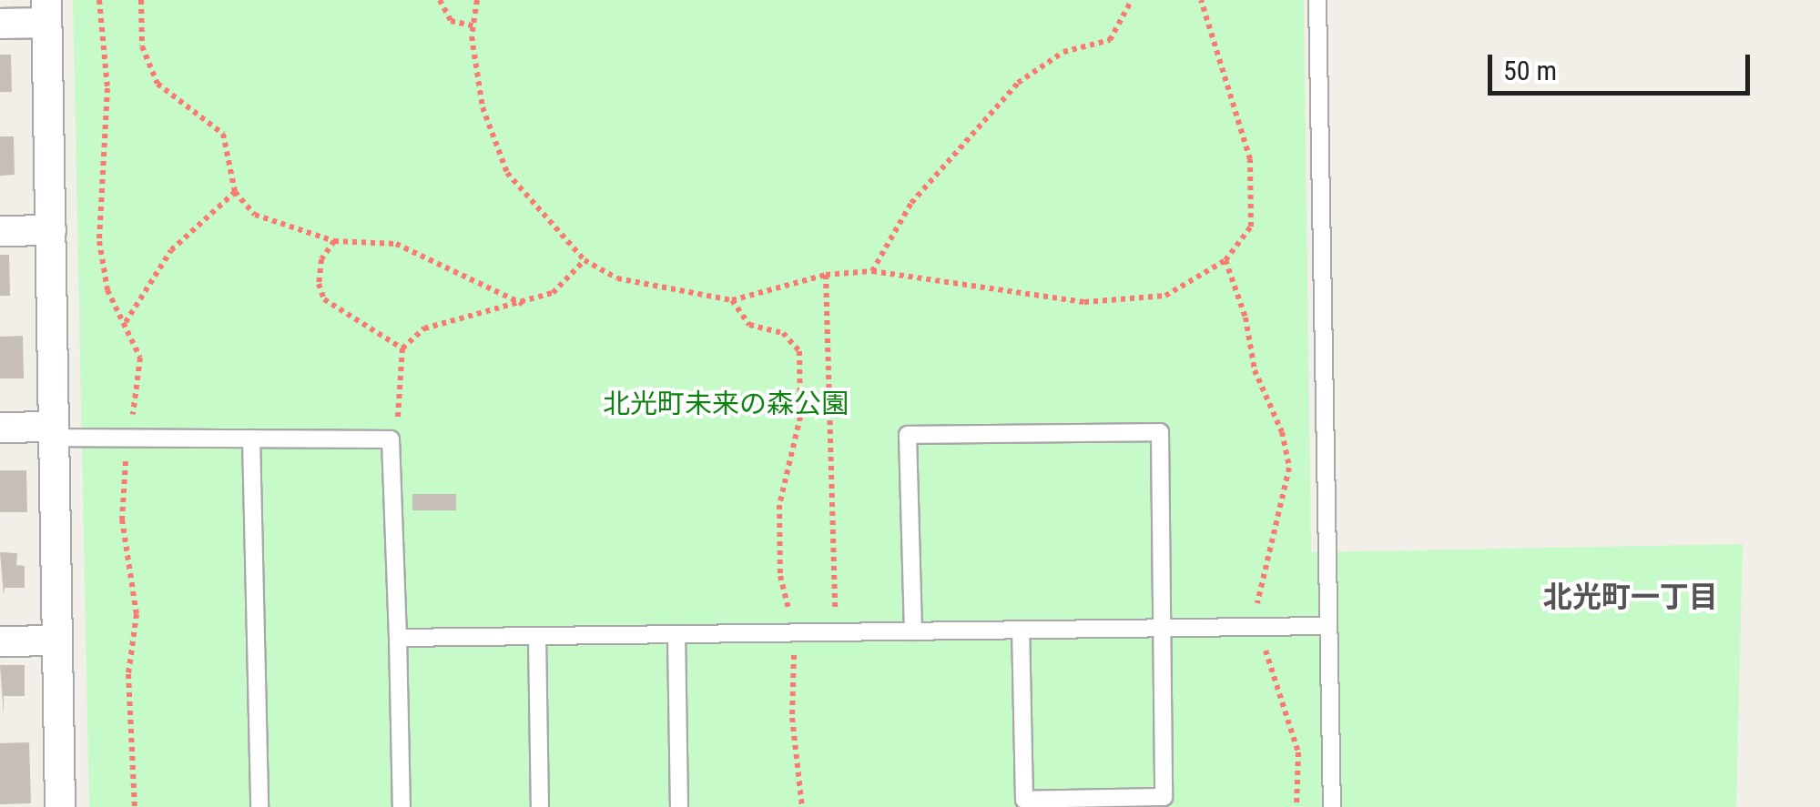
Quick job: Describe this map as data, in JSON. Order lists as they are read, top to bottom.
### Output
{
  "districts": ["北光町一丁目"],
  "parks": ["北光町未来の森公園"],
  "scale_bar": "50 m"
}
